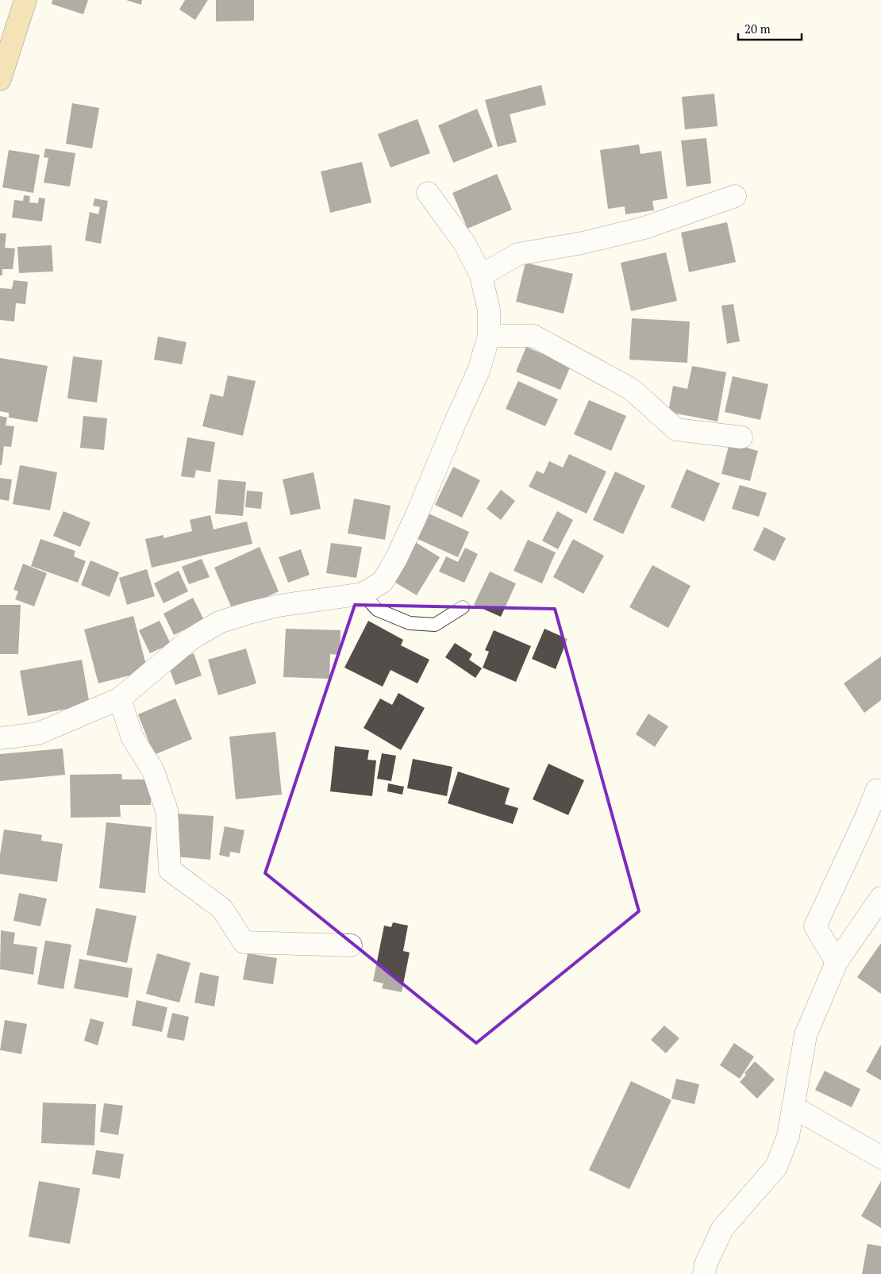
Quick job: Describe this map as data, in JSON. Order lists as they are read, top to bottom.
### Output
{
  "scale_bar": "20 m"
}
